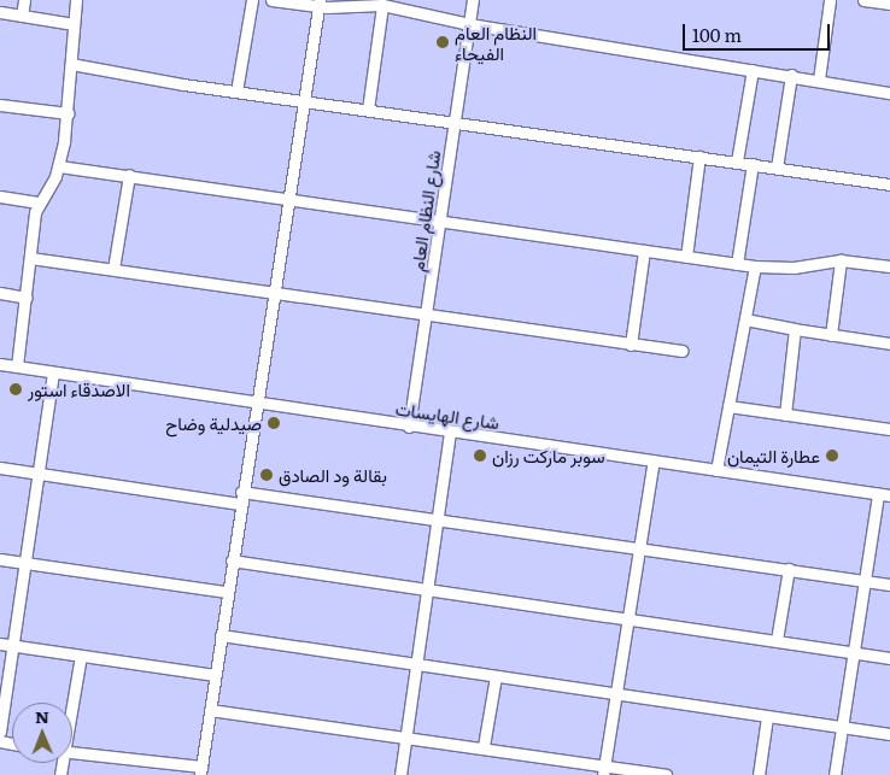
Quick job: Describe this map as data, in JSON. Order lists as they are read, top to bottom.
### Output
{
  "streets": {
    "street": ["شارع النظام العام", "شارع الهايسات"]
  },
  "crossings": [
    ["شارع النظام العام", "شارع الهايسات"]
  ],
  "places": [
    "النظام العام الفيحاء",
    "الاصدقاء استور",
    "صيدلية وضاح",
    "سوبر ماركت رزان",
    "عطارة التيمان",
    "بقالة ود الصادق"
  ],
  "scale_bar": "100 m",
  "north": "top"
}
